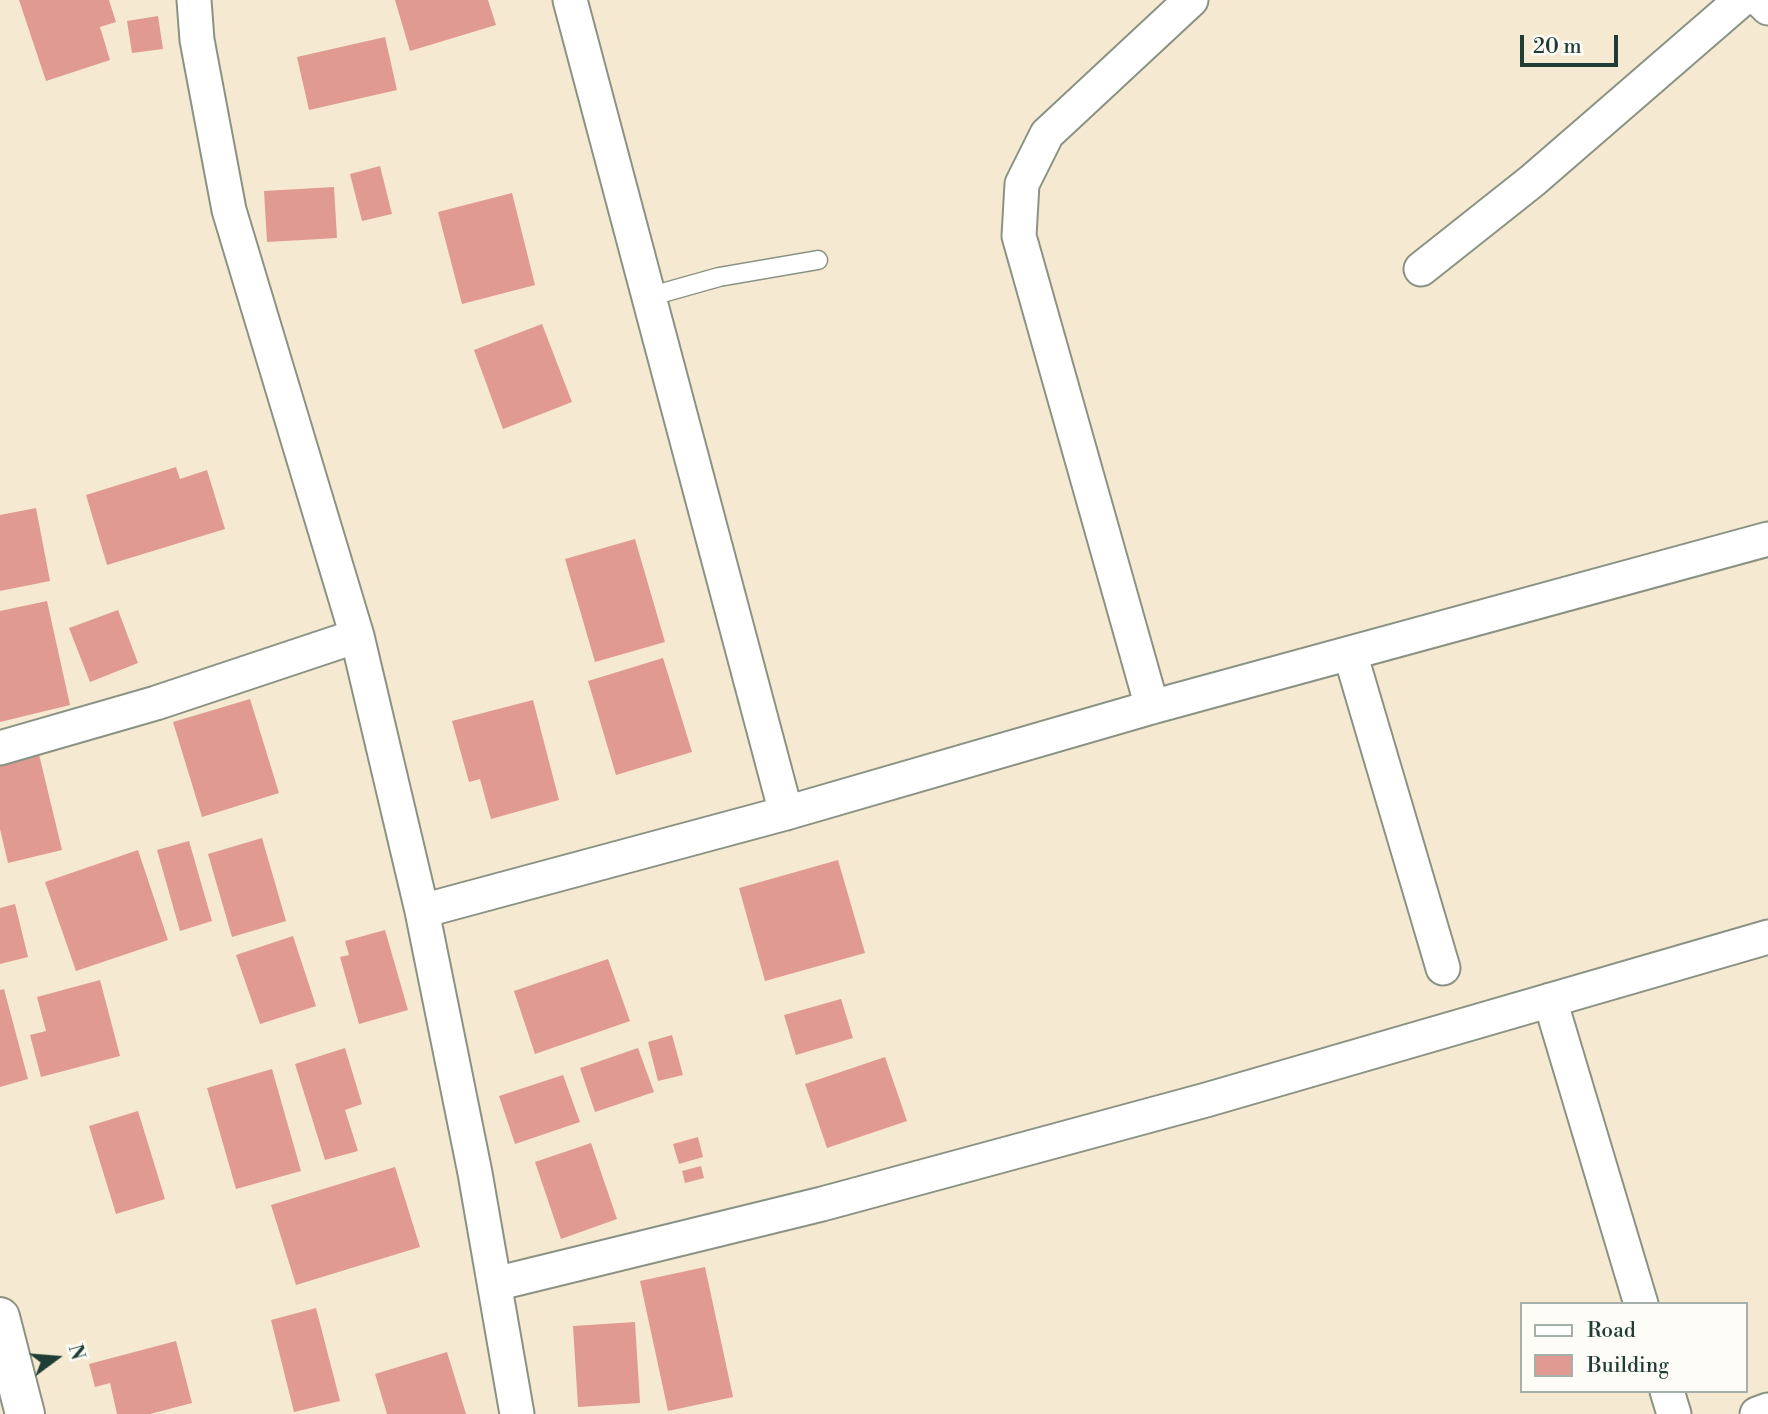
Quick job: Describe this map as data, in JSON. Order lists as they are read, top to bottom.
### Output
{
  "legend": ["Road", "Building"],
  "scale_bar": "20 m",
  "north": "right"
}
